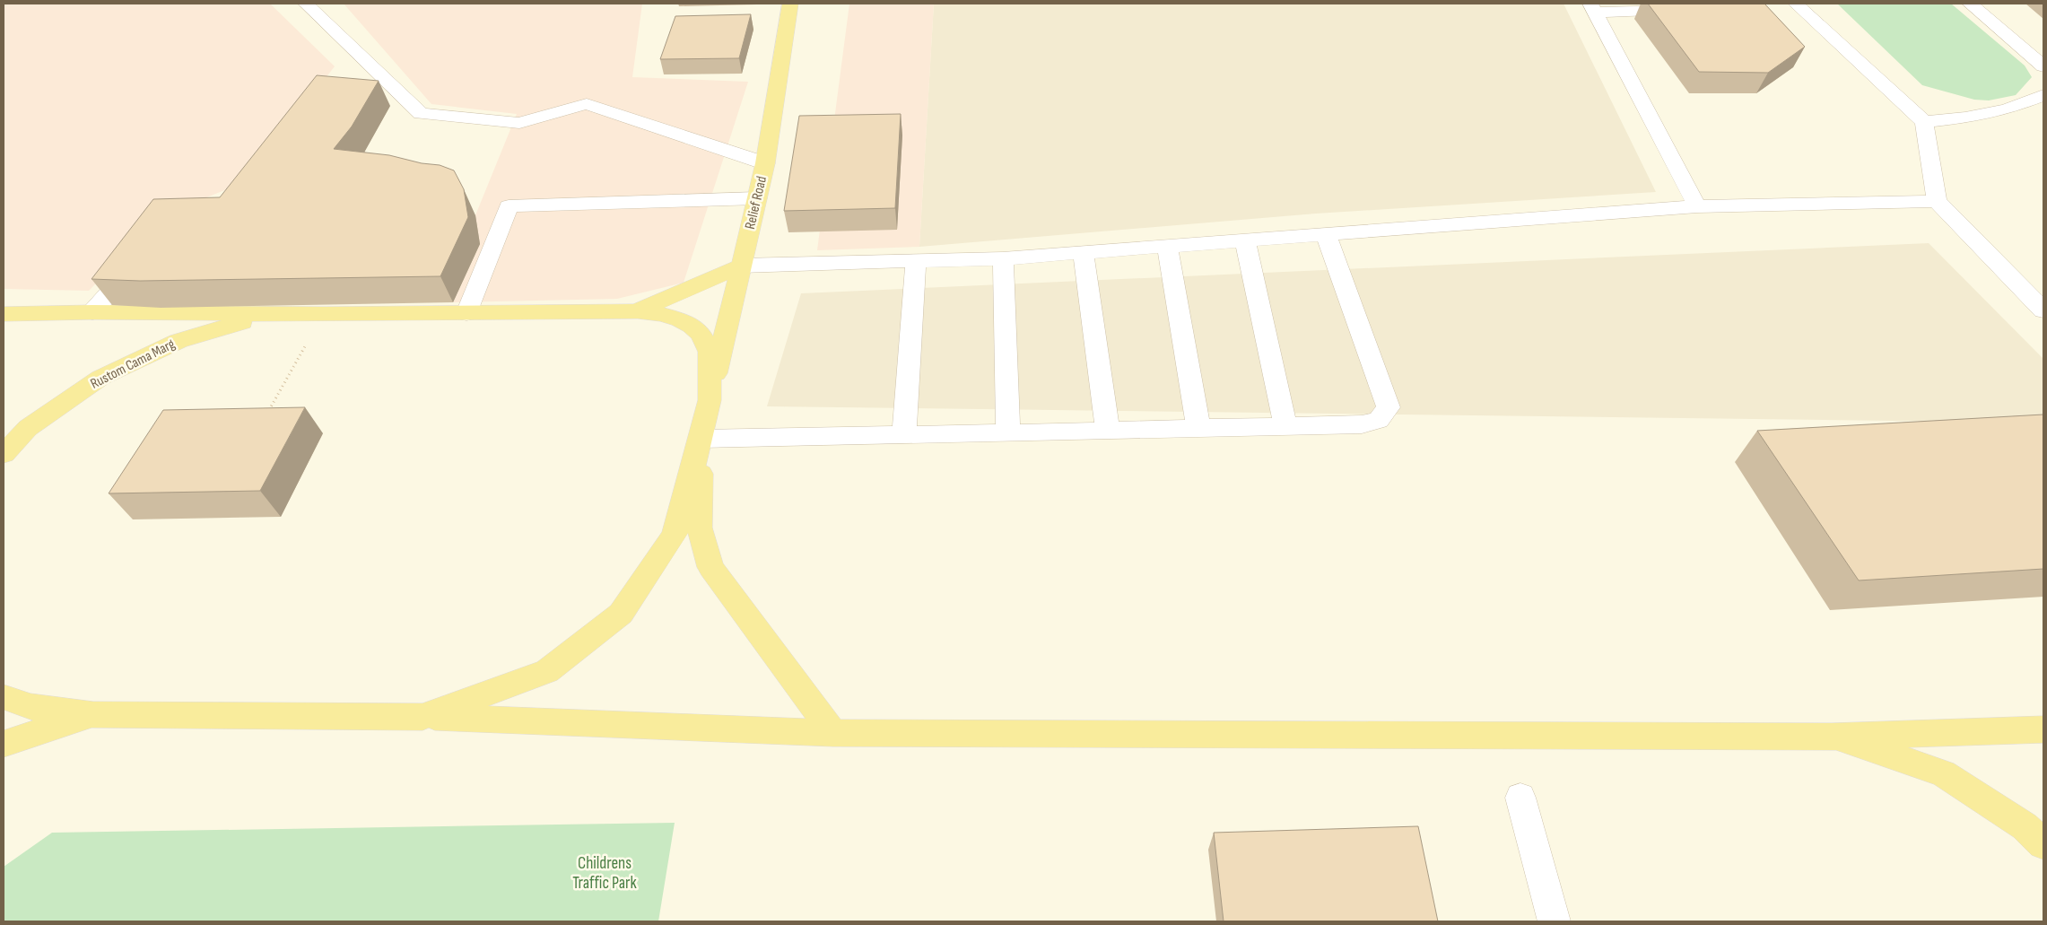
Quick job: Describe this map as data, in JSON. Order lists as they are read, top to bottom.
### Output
{
  "streets": {
    "main road": ["Relief Road", "Rustom Cama Marg"]
  },
  "parks": ["Childrens Traffic Park"]
}
